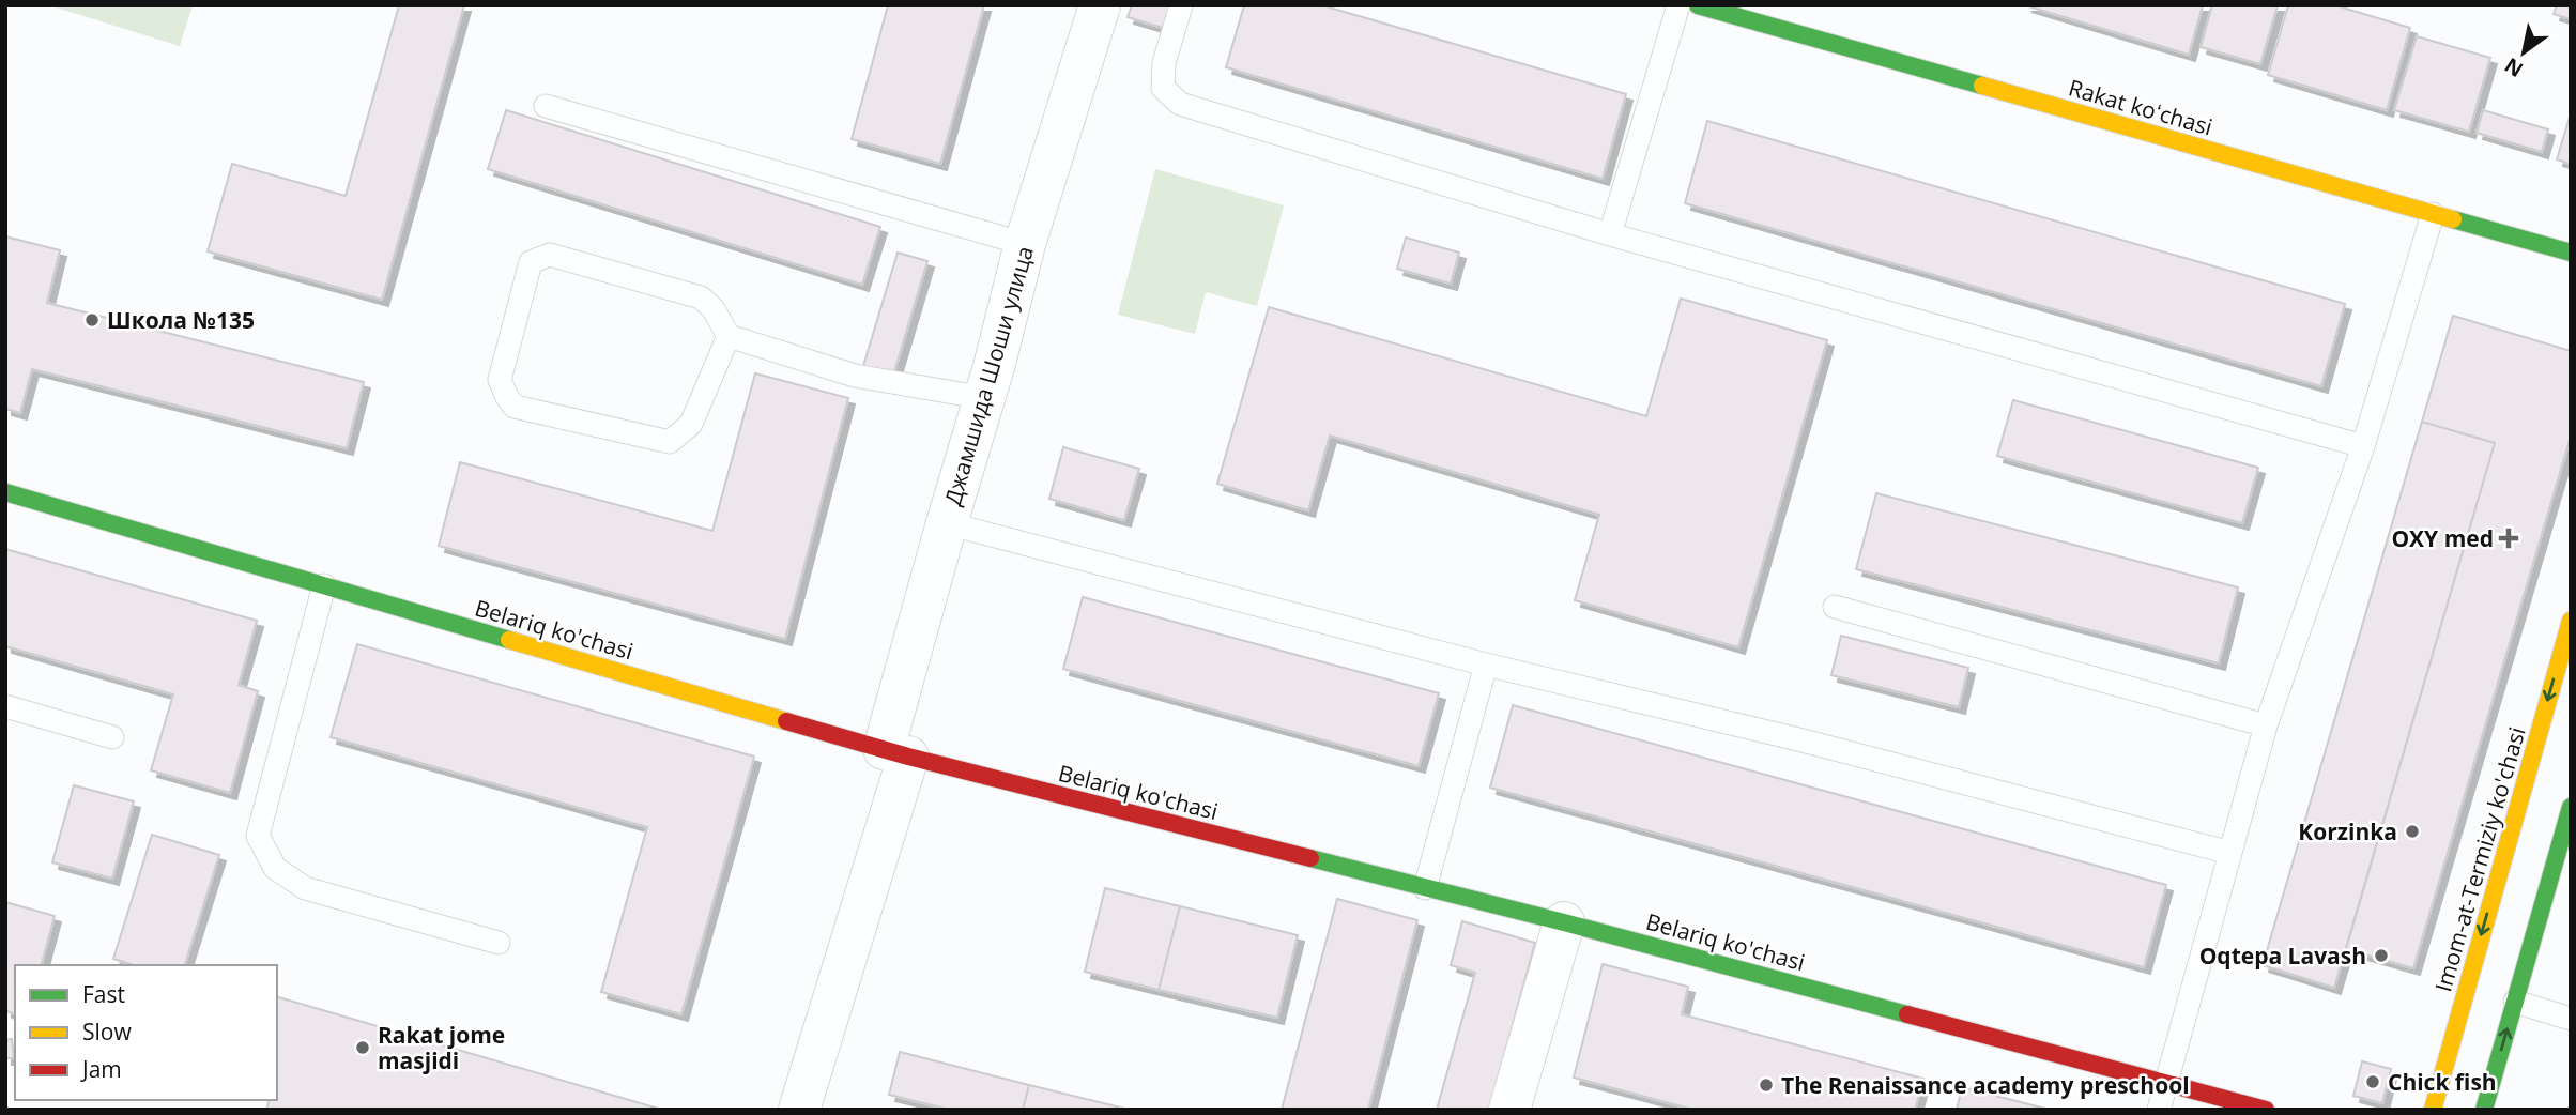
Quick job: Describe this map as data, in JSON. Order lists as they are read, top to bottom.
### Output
{
  "streets": {
    "street": [
      "Rakat koʻchasi",
      "Джамшида Шоши улица",
      "Belariq ko'chasi",
      "Imom-at-Termiziy ko'chasi"
    ]
  },
  "crossings": [
    ["Джамшида Шоши улица", "Belariq ko'chasi"]
  ],
  "places": {
    "other": [
      "Школа №135",
      "Korzinka",
      "Oqtepa Lavash",
      "Rakat jome masjidi",
      "Chick fish",
      "The Renaissance academy preschool"
    ],
    "health": ["OXY med"]
  },
  "legend": ["Fast", "Slow", "Jam"],
  "north": "bottom left"
}
